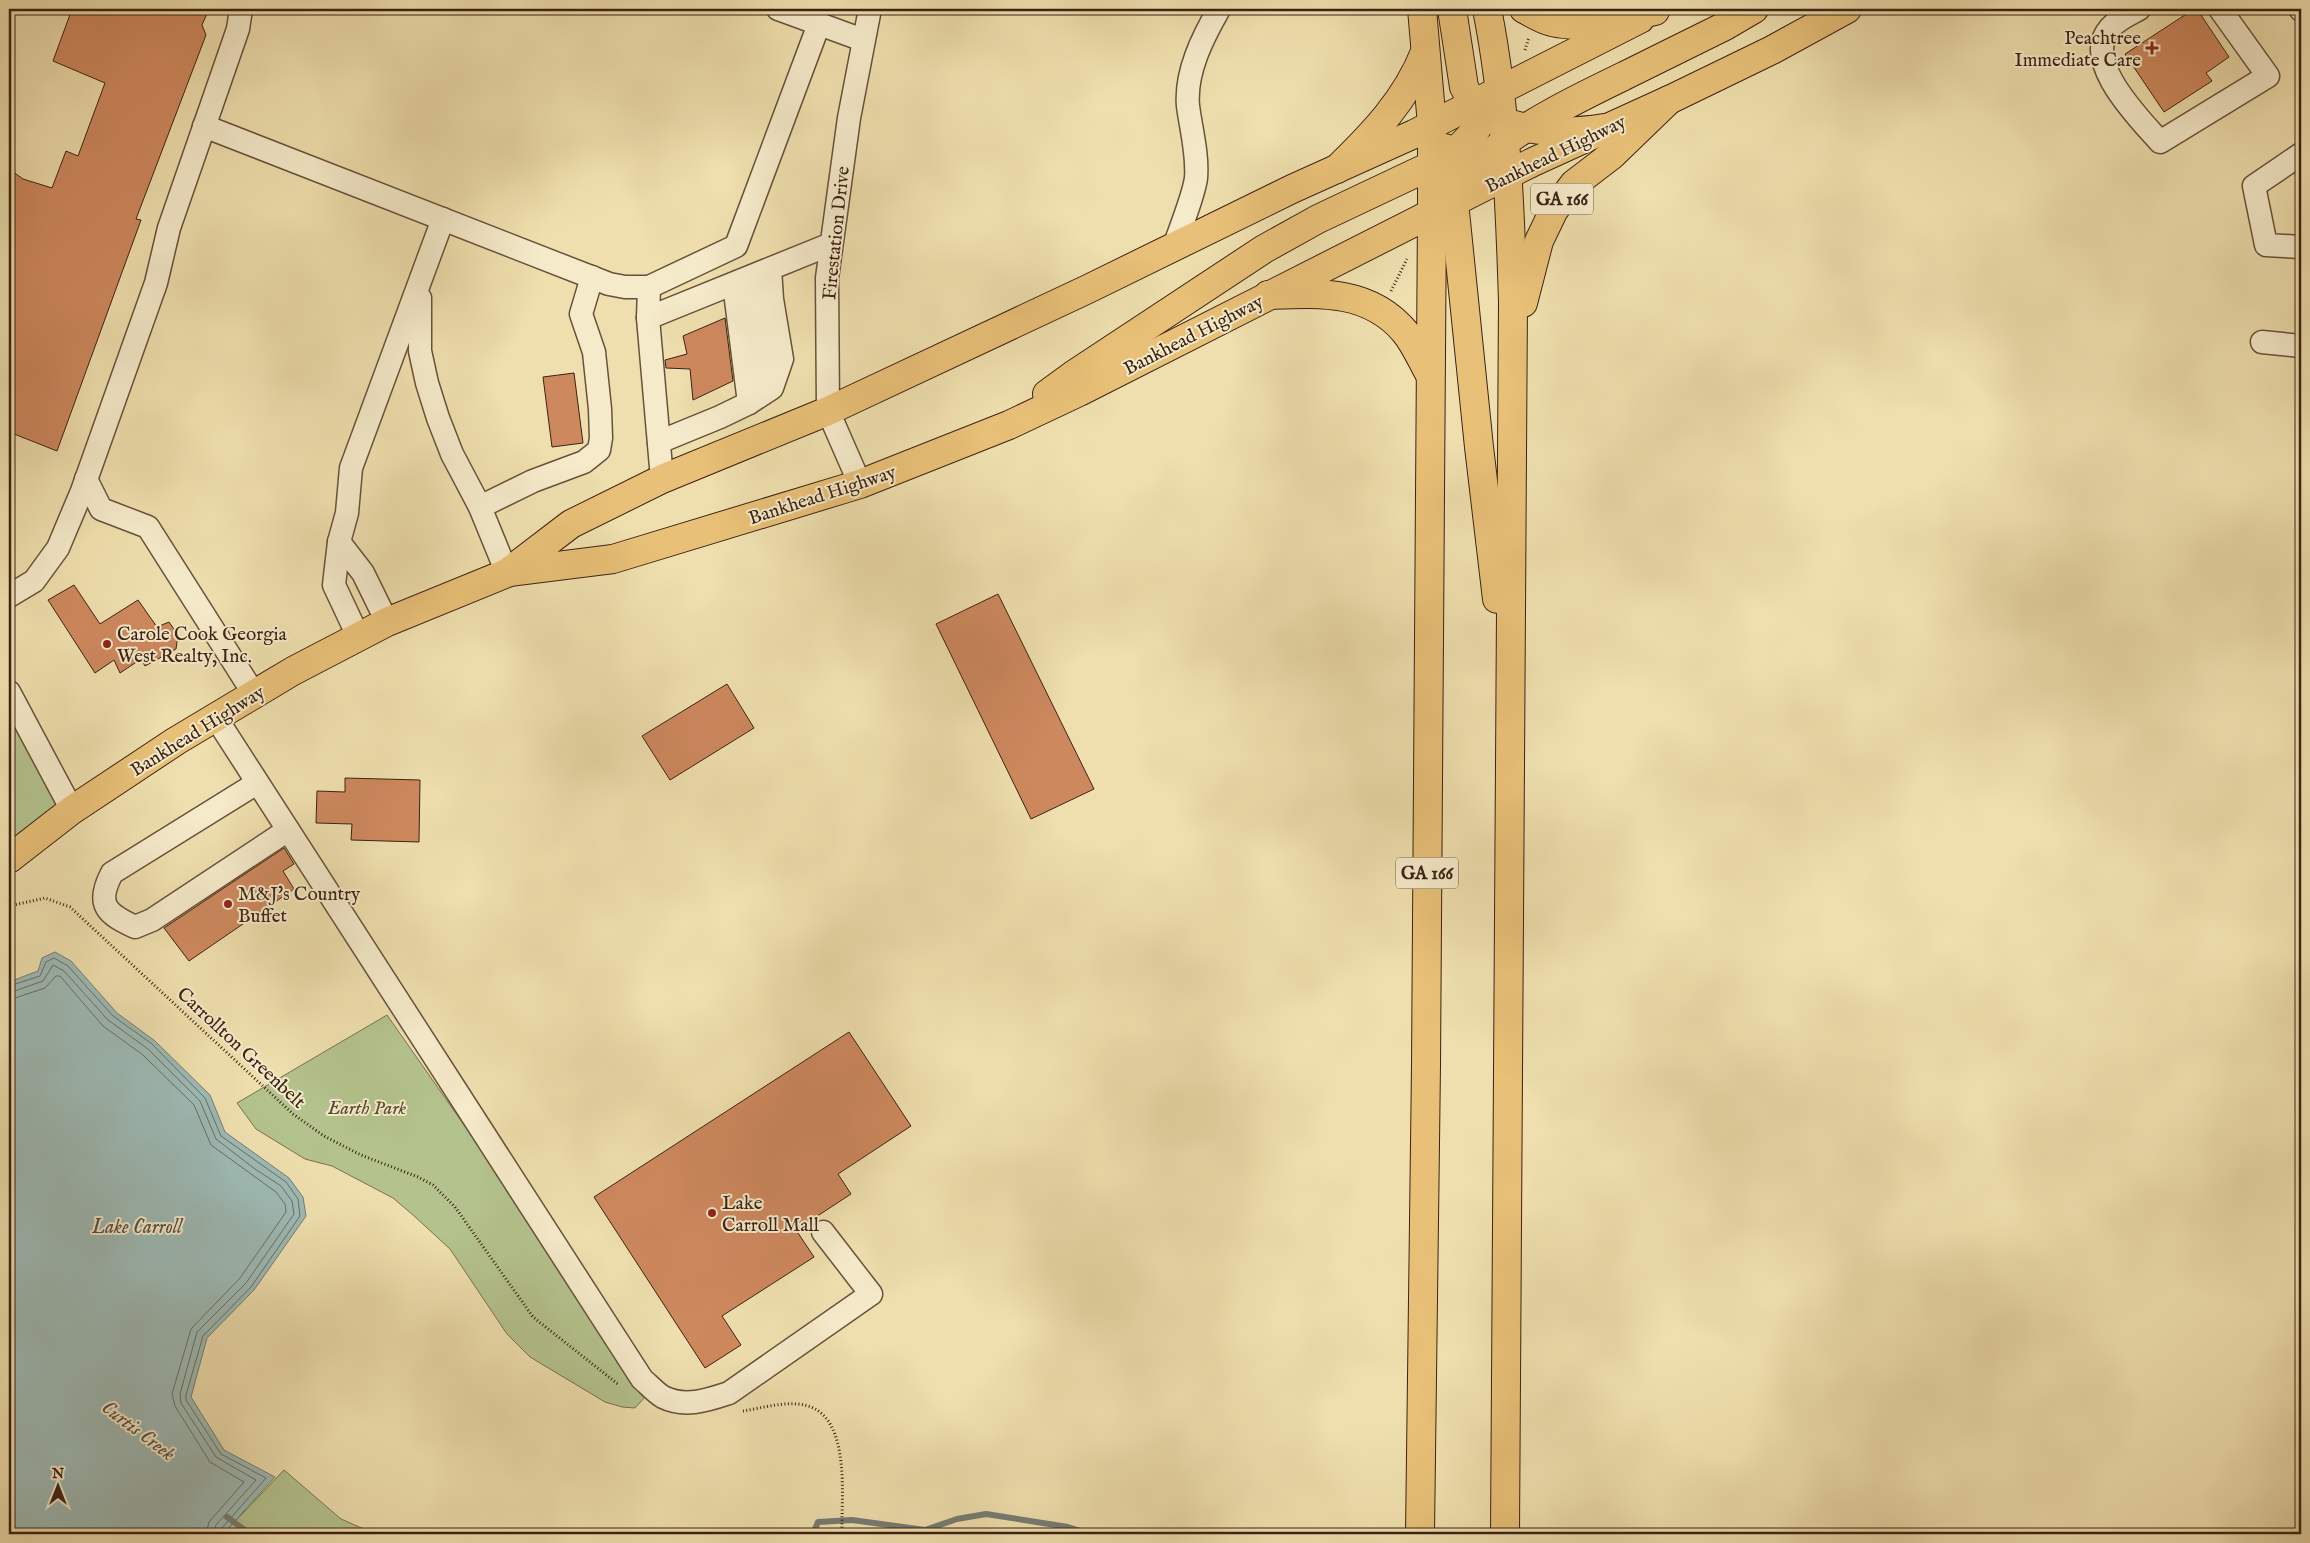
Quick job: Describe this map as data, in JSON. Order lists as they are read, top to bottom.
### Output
{
  "streets": {
    "main road": ["Bankhead Highway", "GA 166"],
    "street": ["Firestation Drive"],
    "path": ["Carrollton Greenbelt"]
  },
  "crossings": [
    ["Bankhead Highway", "GA 166"],
    ["Bankhead Highway", "Firestation Drive"]
  ],
  "water": ["Lake Carroll", "Curtis Creek"],
  "parks": ["Earth Park"],
  "places": {
    "health": ["Peachtree Immediate Care"],
    "other": ["Carole Cook Georgia West Realty, Inc.", "M&J's Country Buffet", "Lake Carroll Mall"]
  },
  "north": "top"
}
